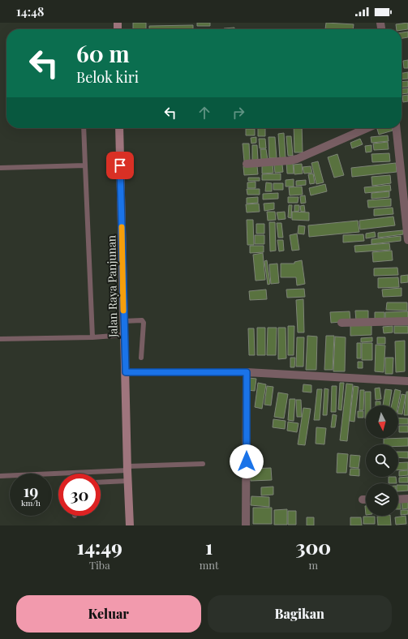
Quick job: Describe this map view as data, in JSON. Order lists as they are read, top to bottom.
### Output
{
  "streets": {
    "main road": ["Jalan Raya Panjunan"]
  },
  "north": "bottom",
  "page": {
    "status": "14:48",
    "turn": ["60 m", "Belok kiri"],
    "speed": "19 km/h",
    "limit": "30",
    "eta": [
      "14:49",
      "Tiba",
      "1",
      "mnt",
      "300",
      "m"
    ],
    "buttons": ["Keluar", "Bagikan"]
  }
}
